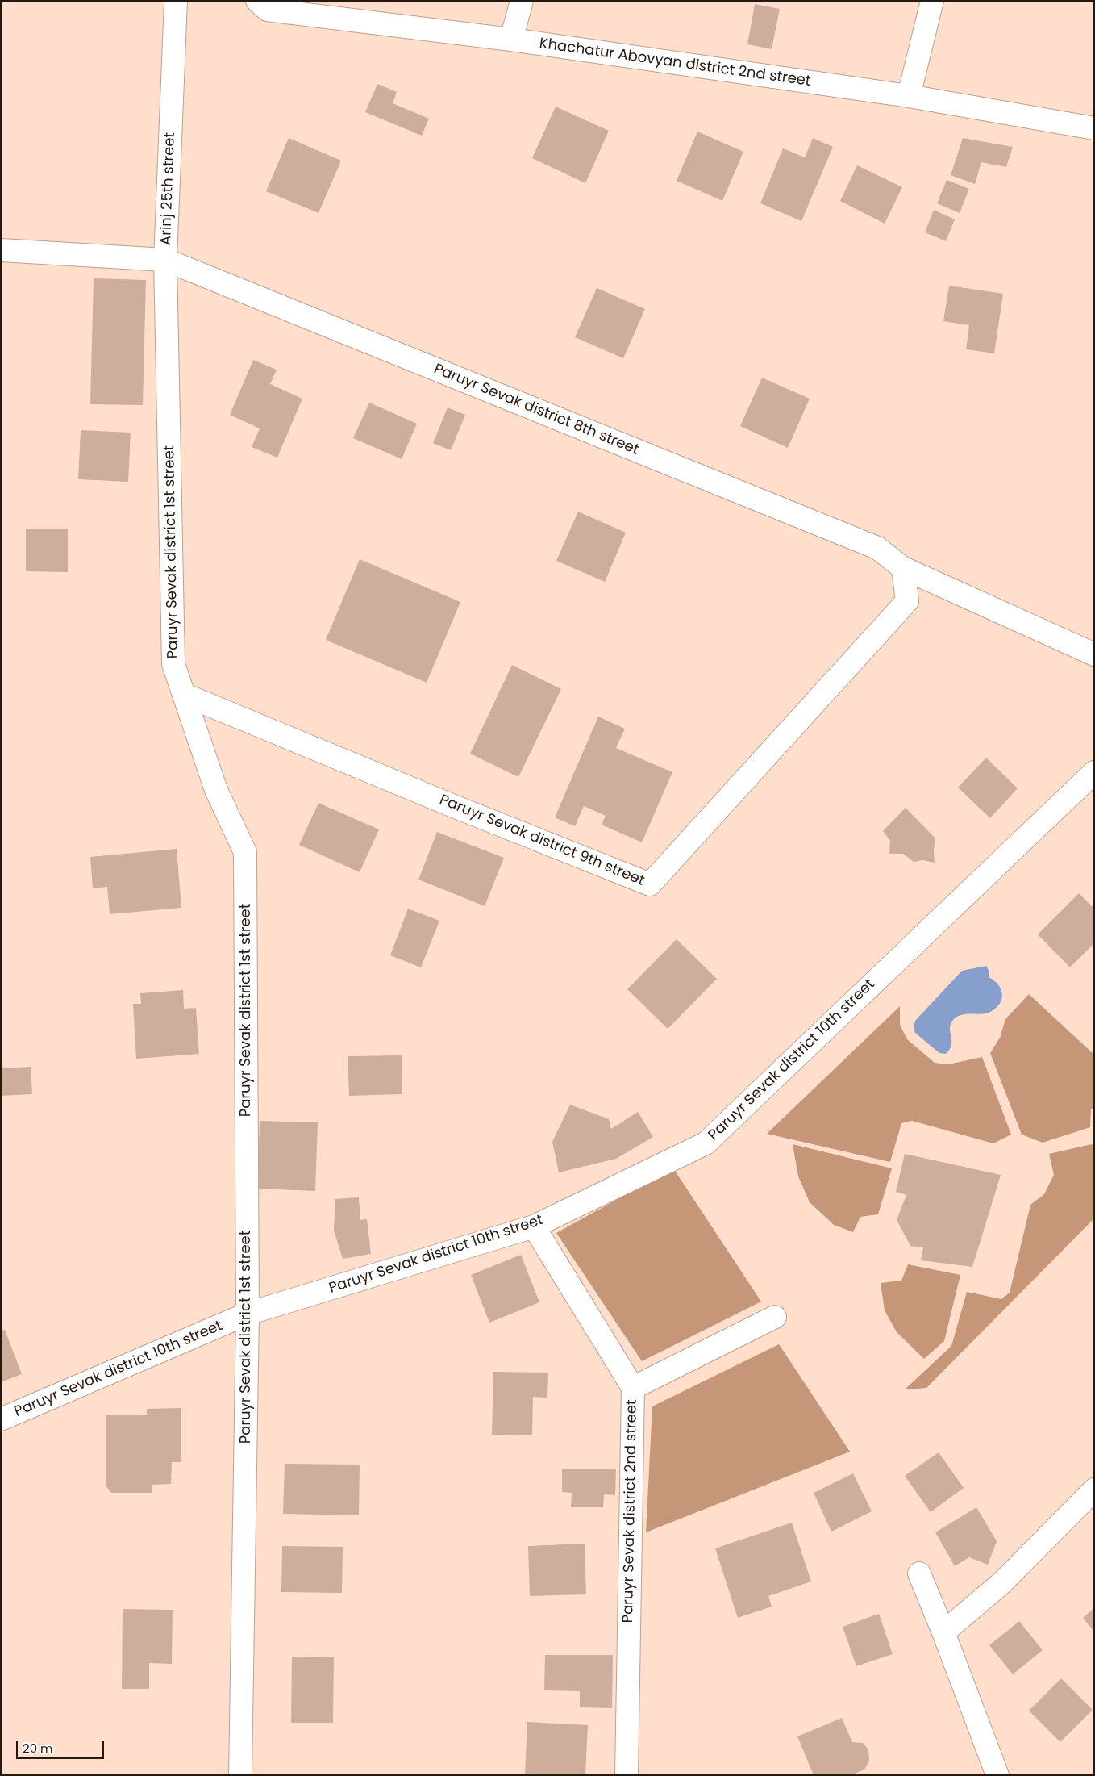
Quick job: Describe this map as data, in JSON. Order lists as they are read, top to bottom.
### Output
{
  "streets": {
    "street": [
      "Khachatur Abovyan district 2nd street",
      "Arinj 25th street",
      "Paruyr Sevak district 8th street",
      "Paruyr Sevak district 1st street",
      "Paruyr Sevak district 9th street",
      "Paruyr Sevak district 10th street",
      "Paruyr Sevak district 2nd street"
    ]
  },
  "crossings": [
    ["Arinj 25th street", "Paruyr Sevak district 8th street"],
    ["Arinj 25th street", "Paruyr Sevak district 1st street"],
    ["Paruyr Sevak district 8th street", "Paruyr Sevak district 1st street"],
    ["Paruyr Sevak district 8th street", "Paruyr Sevak district 9th street"],
    ["Paruyr Sevak district 1st street", "Paruyr Sevak district 9th street"],
    ["Paruyr Sevak district 1st street", "Paruyr Sevak district 10th street"],
    ["Paruyr Sevak district 10th street", "Paruyr Sevak district 2nd street"]
  ],
  "scale_bar": "20 m"
}
